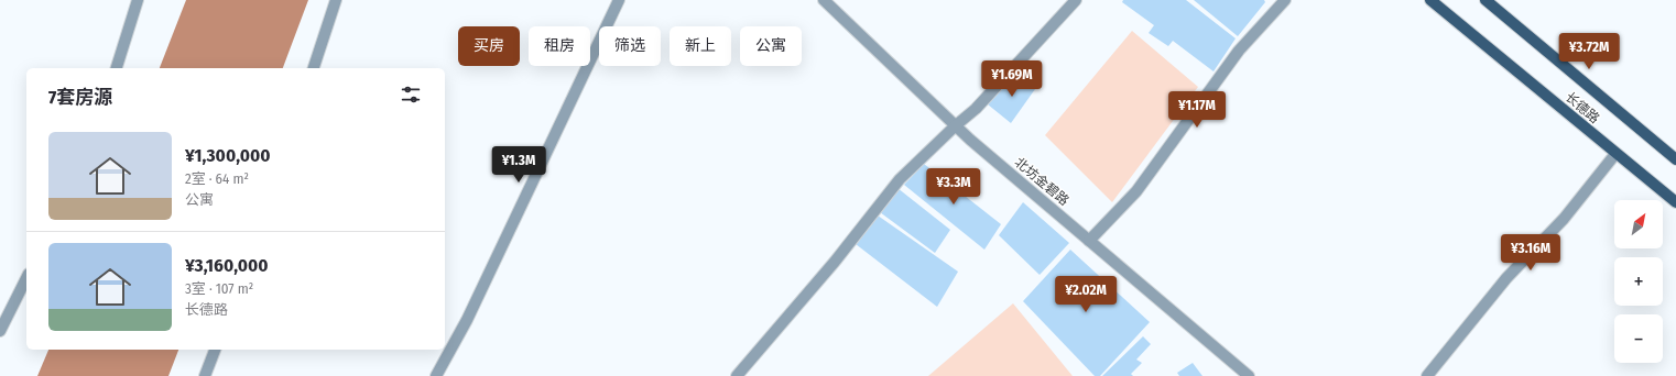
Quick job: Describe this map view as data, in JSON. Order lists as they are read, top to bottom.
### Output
{
  "streets": {
    "main road": ["长德路"],
    "street": ["北坊金碧路"]
  },
  "north": "top right",
  "page": {
    "chip": [
      "买房",
      "租房",
      "筛选",
      "新上",
      "公寓"
    ],
    "price": [
      "¥3.72M",
      "¥1.69M",
      "¥1.17M",
      "¥1.3M",
      "¥3.3M",
      "¥3.16M",
      "¥2.02M"
    ],
    "heading": "7套房源",
    "list": [
      {
        "name": "¥1,300,000",
        "note": "2室 · 64 m² · 公寓"
      },
      {
        "name": "¥3,160,000",
        "note": "3室 · 107 m² · 长德路"
      }
    ],
    "map_buttons": ["+", "−"]
  }
}
